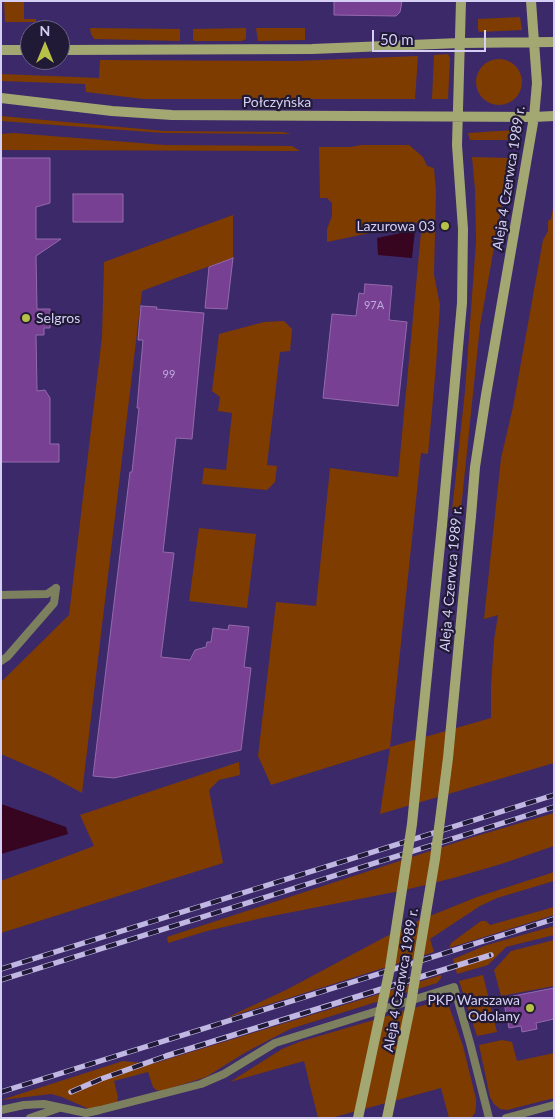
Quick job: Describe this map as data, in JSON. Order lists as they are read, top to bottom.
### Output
{
  "streets": {
    "main road": ["Połczyńska", "Aleja 4 Czerwca 1989 r."]
  },
  "crossings": [
    ["Połczyńska", "Aleja 4 Czerwca 1989 r."]
  ],
  "places": ["Lazurowa 03", "Selgros", "PKP Warszawa Odolany"],
  "house_numbers": ["97A", "99"],
  "scale_bar": "50 m",
  "north": "top"
}
